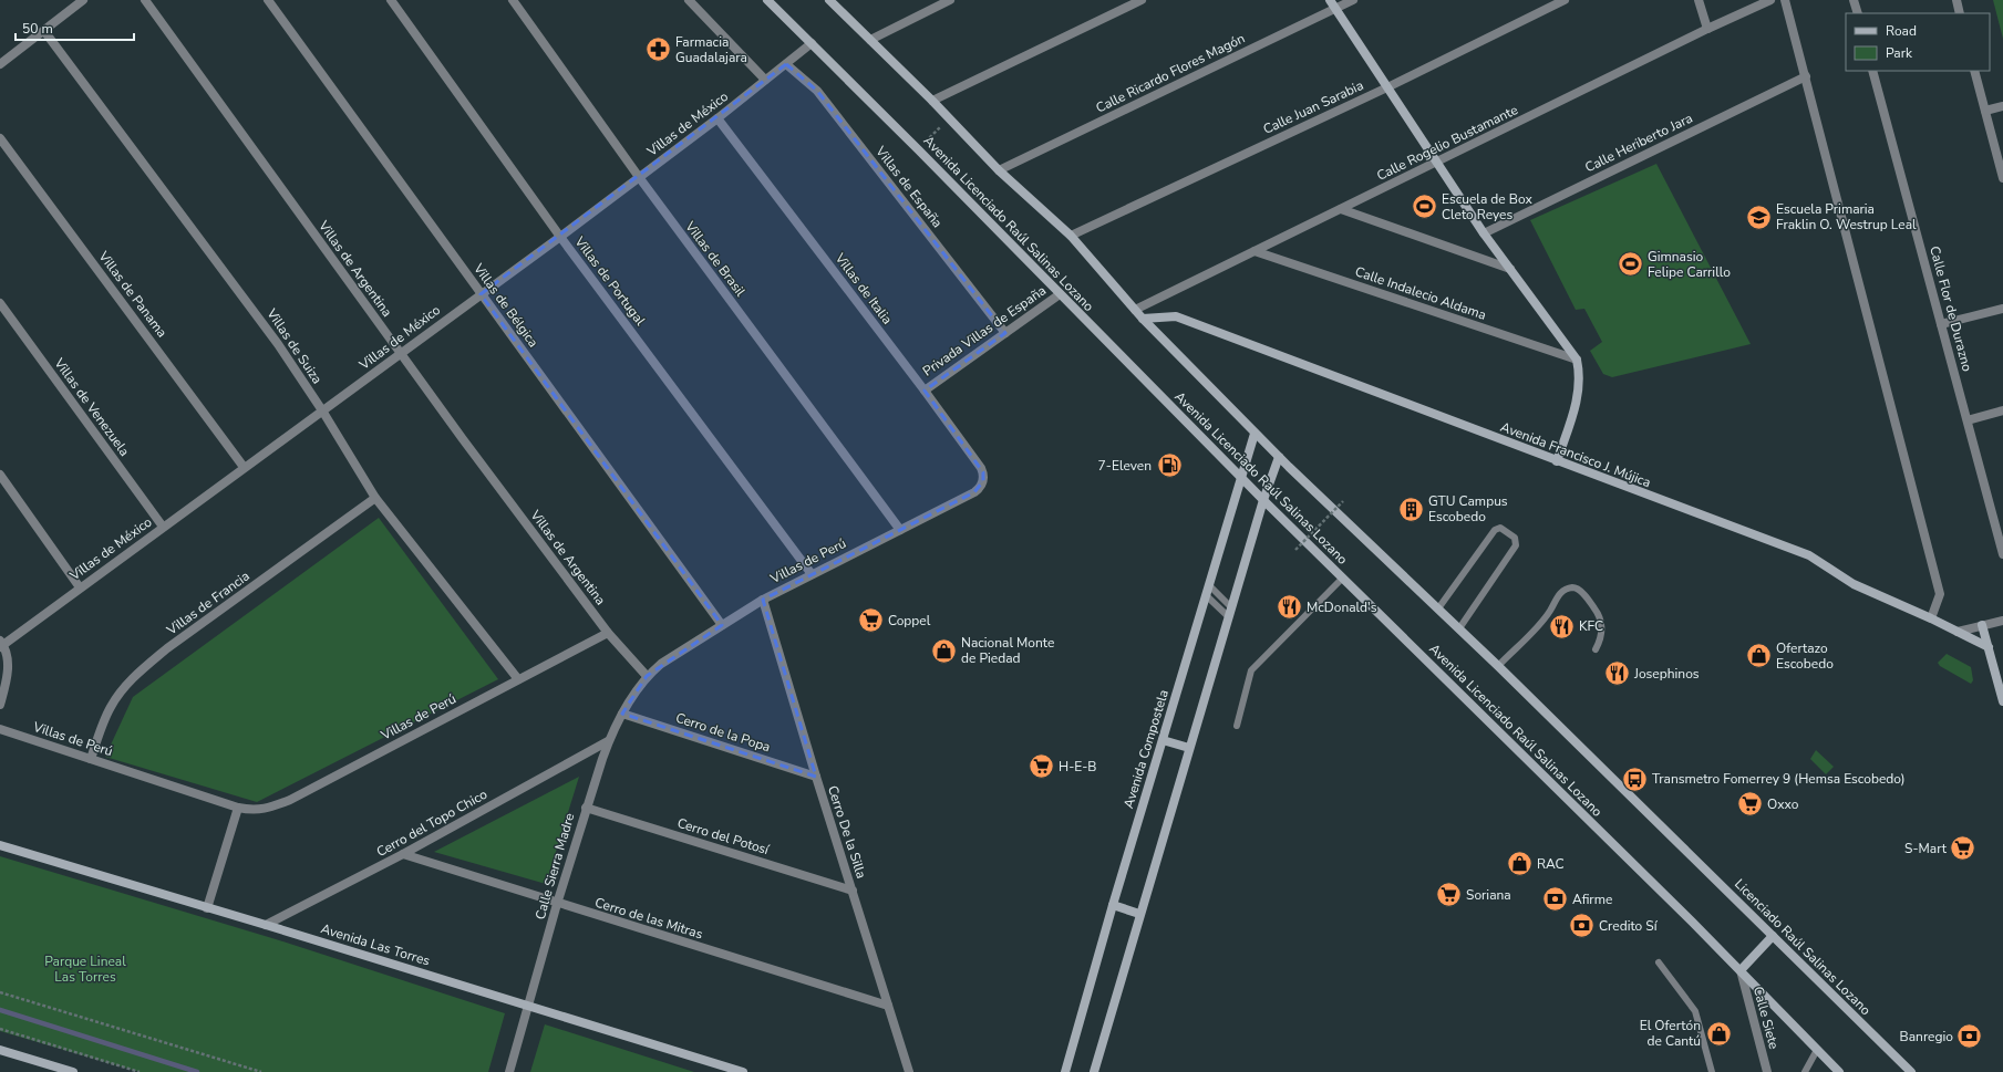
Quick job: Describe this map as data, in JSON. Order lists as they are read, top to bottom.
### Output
{
  "streets": {
    "street": [
      "Calle Ricardo Flores Magón",
      "Calle Juan Sarabia",
      "Villas de México",
      "Calle Rogelio Bustamante",
      "Calle Heriberto Jara",
      "Villas de España",
      "Avenida Licenciado Raúl Salinas Lozano",
      "Villas de Brasil",
      "Villas de Argentina",
      "Villas de Portugal",
      "Villas de Italia",
      "Calle Indalecio Aldama",
      "Villas de Panama",
      "Villas de Bélgica",
      "Calle Flor de Durazno",
      "Privada Villas de España",
      "Villas de Suiza",
      "Villas de Venezuela",
      "Avenida Francisco J. Mújica",
      "Villas de Perú",
      "Villas de Francia",
      "Cerro de la Popa",
      "Avenida Compostela",
      "Cerro del Topo Chico",
      "Cerro De la Silla",
      "Cerro del Potosí",
      "Calle Sierra Madre",
      "Cerro de las Mitras",
      "Avenida Las Torres",
      "Licenciado Raúl Salinas Lozano",
      "Calle Siete"
    ]
  },
  "crossings": [
    ["Calle Ricardo Flores Magón", "Avenida Licenciado Raúl Salinas Lozano"],
    ["Calle Juan Sarabia", "Avenida Licenciado Raúl Salinas Lozano"],
    ["Villas de México", "Villas de España"],
    ["Villas de México", "Avenida Licenciado Raúl Salinas Lozano"],
    ["Villas de México", "Villas de Brasil"],
    ["Villas de México", "Villas de Argentina"],
    ["Villas de México", "Villas de Portugal"],
    ["Villas de México", "Villas de Italia"],
    ["Villas de México", "Villas de Panama"],
    ["Villas de México", "Villas de Bélgica"],
    ["Villas de México", "Villas de Suiza"],
    ["Villas de México", "Villas de Venezuela"],
    ["Calle Rogelio Bustamante", "Avenida Licenciado Raúl Salinas Lozano"],
    ["Calle Rogelio Bustamante", "Calle Indalecio Aldama"],
    ["Villas de España", "Privada Villas de España"],
    ["Avenida Licenciado Raúl Salinas Lozano", "Privada Villas de España"],
    ["Avenida Licenciado Raúl Salinas Lozano", "Avenida Francisco J. Mújica"],
    ["Avenida Licenciado Raúl Salinas Lozano", "Avenida Compostela"],
    ["Avenida Licenciado Raúl Salinas Lozano", "Licenciado Raúl Salinas Lozano"],
    ["Avenida Licenciado Raúl Salinas Lozano", "Calle Siete"],
    ["Villas de Brasil", "Villas de Perú"],
    ["Villas de Argentina", "Villas de Perú"],
    ["Villas de Argentina", "Calle Sierra Madre"],
    ["Villas de Portugal", "Villas de Perú"],
    ["Villas de Italia", "Privada Villas de España"],
    ["Villas de Italia", "Villas de Perú"],
    ["Villas de Bélgica", "Villas de Perú"],
    ["Villas de Suiza", "Villas de Perú"],
    ["Villas de Suiza", "Villas de Francia"],
    ["Villas de Perú", "Villas de Francia"],
    ["Villas de Perú", "Cerro De la Silla"],
    ["Villas de Perú", "Calle Sierra Madre"],
    ["Cerro de la Popa", "Cerro De la Silla"],
    ["Cerro de la Popa", "Calle Sierra Madre"],
    ["Cerro del Topo Chico", "Calle Sierra Madre"],
    ["Cerro del Topo Chico", "Cerro de las Mitras"],
    ["Cerro del Topo Chico", "Avenida Las Torres"],
    ["Cerro De la Silla", "Cerro del Potosí"],
    ["Cerro De la Silla", "Cerro de las Mitras"],
    ["Cerro del Potosí", "Calle Sierra Madre"],
    ["Calle Sierra Madre", "Cerro de las Mitras"],
    ["Calle Sierra Madre", "Avenida Las Torres"]
  ],
  "parks": ["Parque Lineal Las Torres"],
  "places": {
    "pharmacy": ["Farmacia Guadalajara"],
    "sports": ["Escuela de Box Cleto Reyes", "Gimnasio Felipe Carrillo"],
    "school or university": ["Escuela Primaria Fraklin O. Westrup Leal"],
    "fuel station": ["7-Eleven"],
    "building": ["GTU Campus Escobedo"],
    "restaurant": ["McDonald's", "KFC", "Josephinos"],
    "supermarket": [
      "Coppel",
      "H-E-B",
      "Oxxo",
      "S-Mart",
      "Soriana"
    ],
    "shop": [
      "Nacional Monte de Piedad",
      "Ofertazo Escobedo",
      "RAC",
      "El Ofertón de Cantú"
    ],
    "bus stop": ["Transmetro Fomerrey 9 (Hemsa Escobedo)"],
    "bank": ["Afirme", "Credito Sí", "Banregio"]
  },
  "legend": ["Road", "Park"],
  "scale_bar": "50 m"
}
